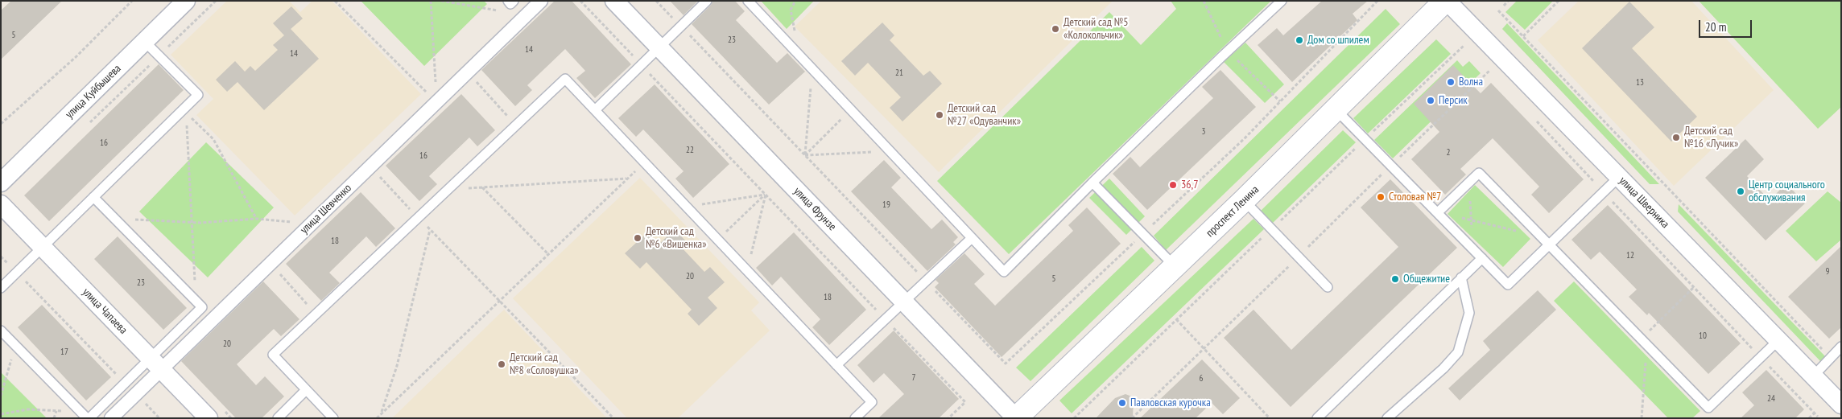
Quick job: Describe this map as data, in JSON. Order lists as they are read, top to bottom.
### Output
{
  "streets": {
    "street": [
      "улица Куйбышева",
      "улица Шверника",
      "улица Шевченко",
      "улица Фрунзе",
      "проспект Ленина",
      "улица Чапаева"
    ]
  },
  "crossings": [
    ["улица Шверника", "проспект Ленина"],
    ["улица Шевченко", "улица Чапаева"],
    ["улица Фрунзе", "проспект Ленина"]
  ],
  "places": [
    "Детский сад №5 «Колокольчик»",
    "Дом со шпилем",
    "Волна",
    "Персик",
    "Детский сад №27 «Одуванчик»",
    "Детский сад №16 «Лучик»",
    "36,7",
    "Центр социального обслуживания",
    "Столовая №7",
    "Детский сад №6 «Вишенка»",
    "Общежитие",
    "Детский сад №8 «Соловушка»",
    "Павловская курочка"
  ],
  "house_numbers": [
    "5",
    "23",
    "14",
    "14",
    "21",
    "13",
    "3",
    "16",
    "22",
    "2",
    "16",
    "19",
    "18",
    "12",
    "9",
    "20",
    "5",
    "23",
    "18",
    "10",
    "20",
    "17",
    "7",
    "6",
    "24"
  ],
  "scale_bar": "20 m"
}
